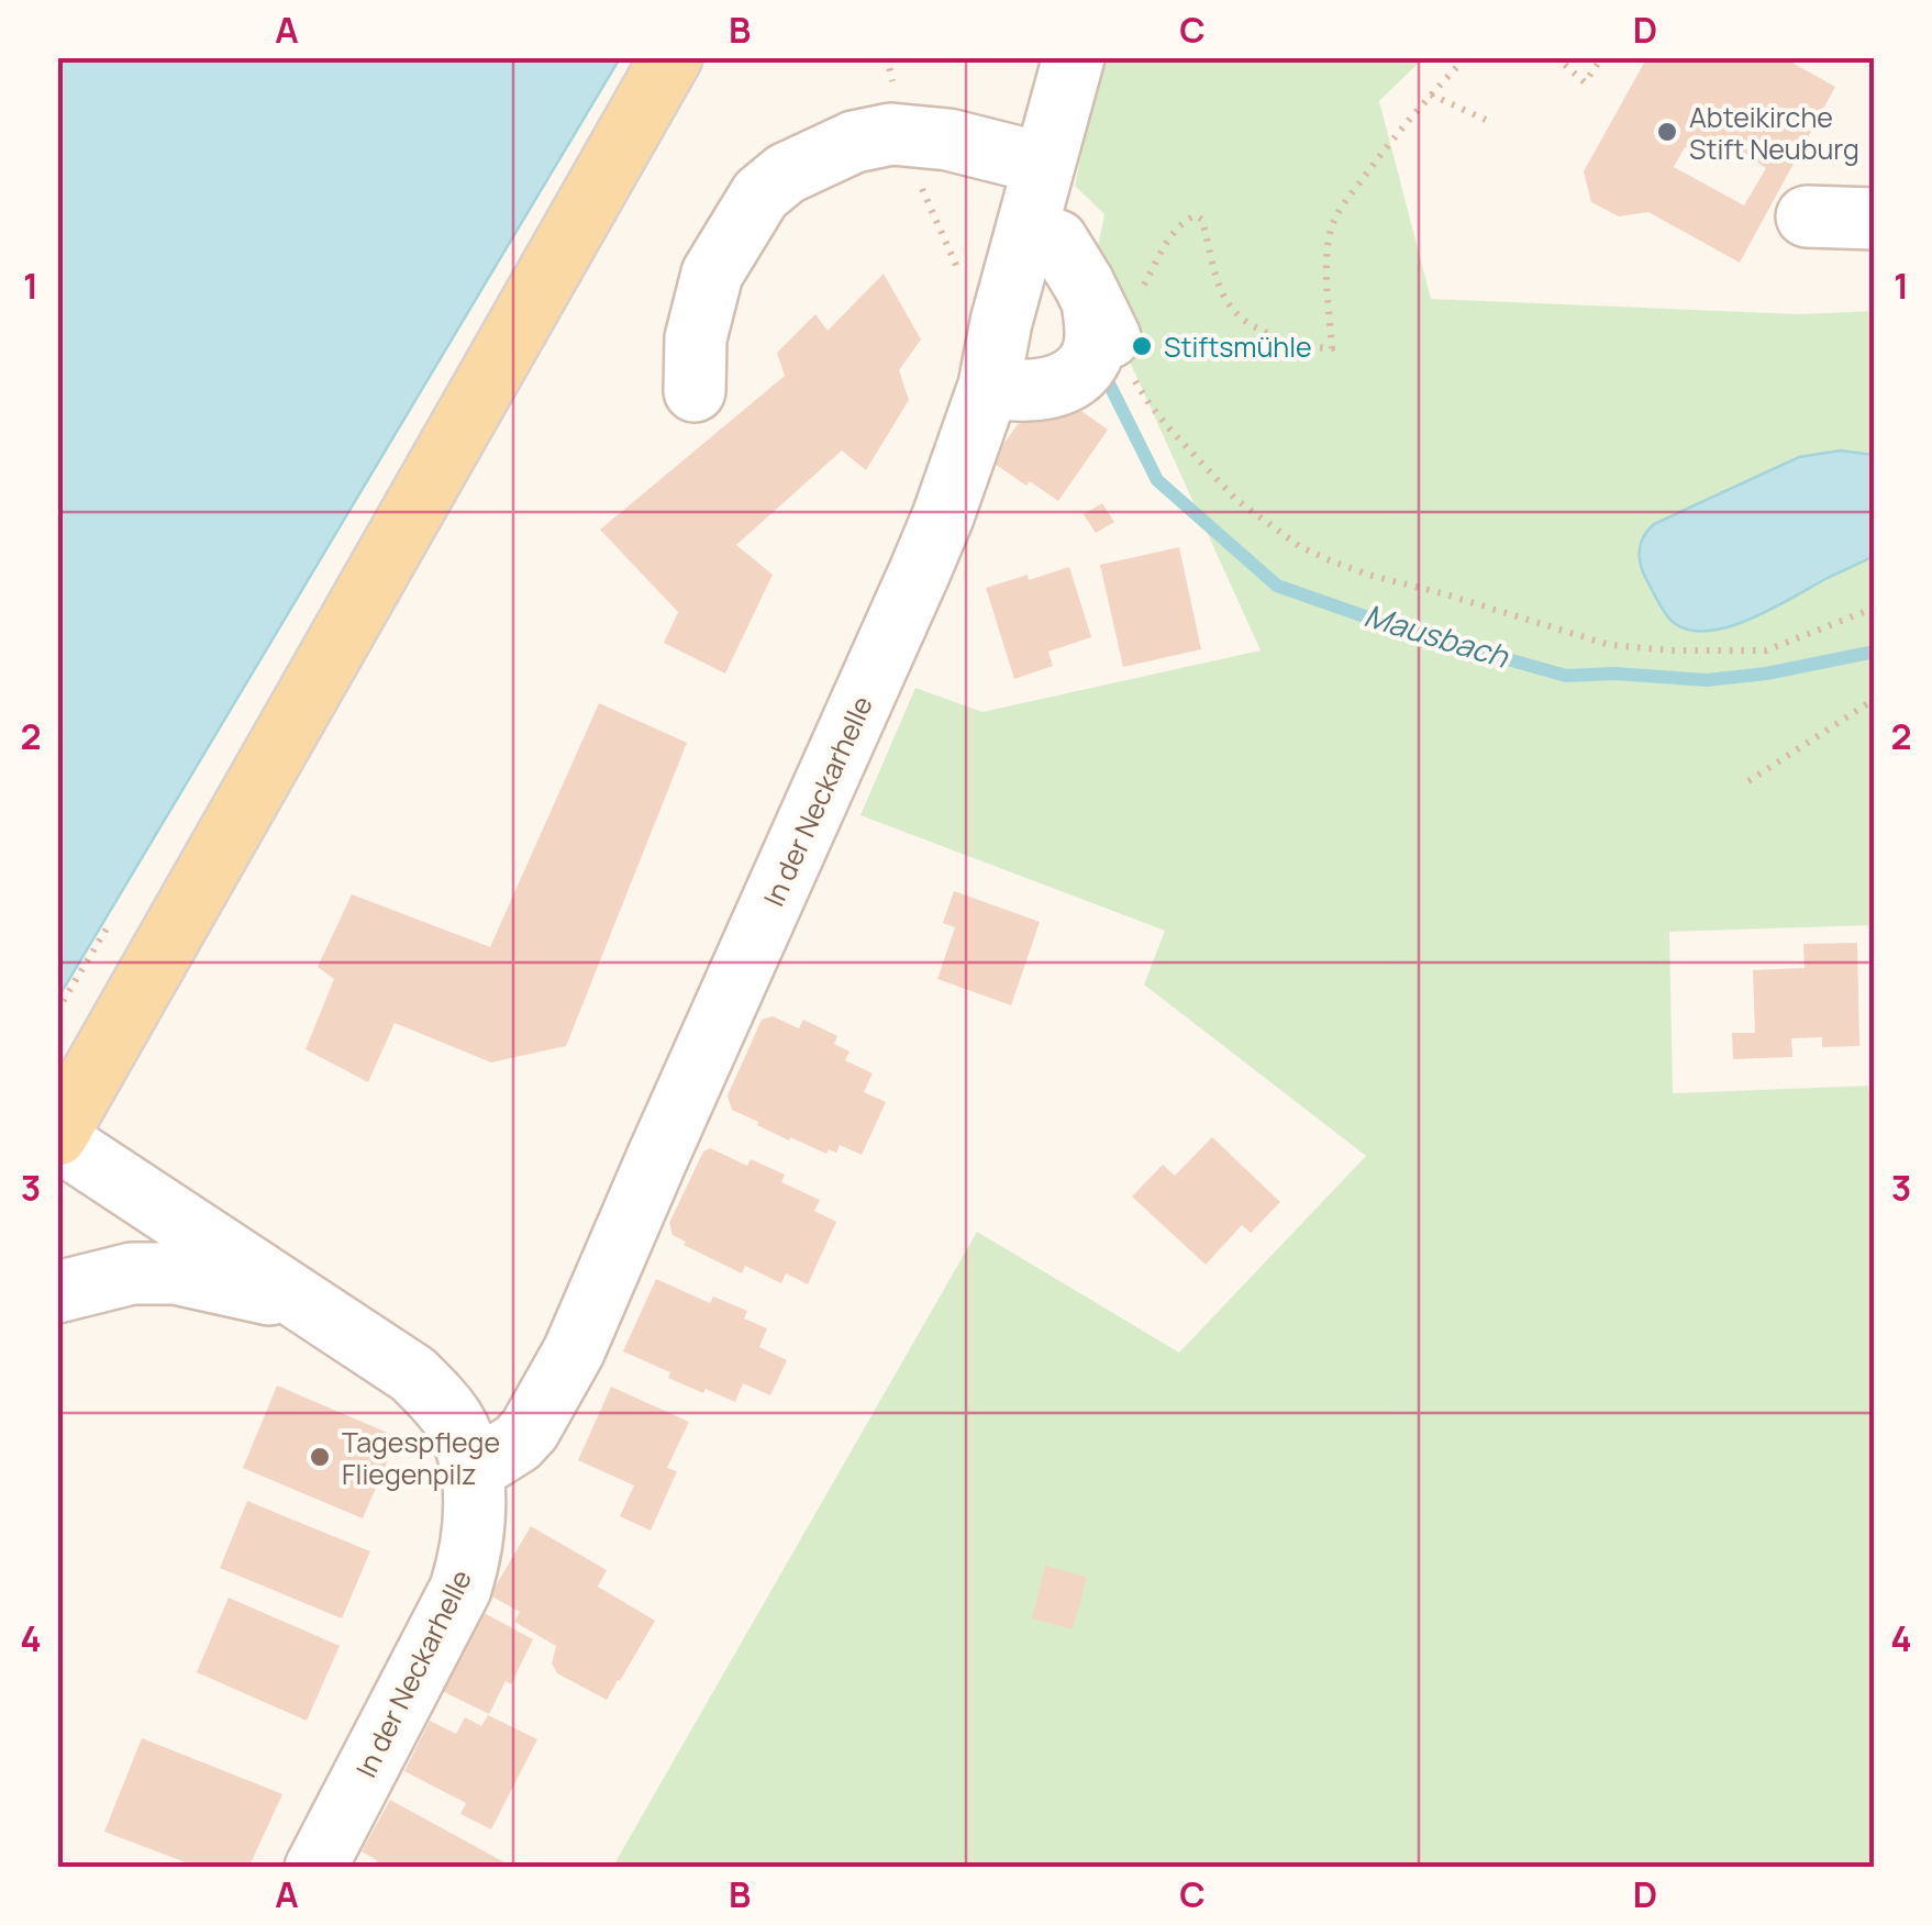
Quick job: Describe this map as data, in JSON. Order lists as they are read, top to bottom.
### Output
{
  "streets": {
    "street": ["In der Neckarhelle"]
  },
  "water": ["Mausbach"],
  "places": ["Abteikirche Stift Neuburg", "Stiftsmühle", "Tagespflege Fliegenpilz"],
  "grid": {
    "columns": [
      "A",
      "B",
      "C",
      "D"
    ],
    "rows": [
      "1",
      "2",
      "3",
      "4"
    ]
  }
}
